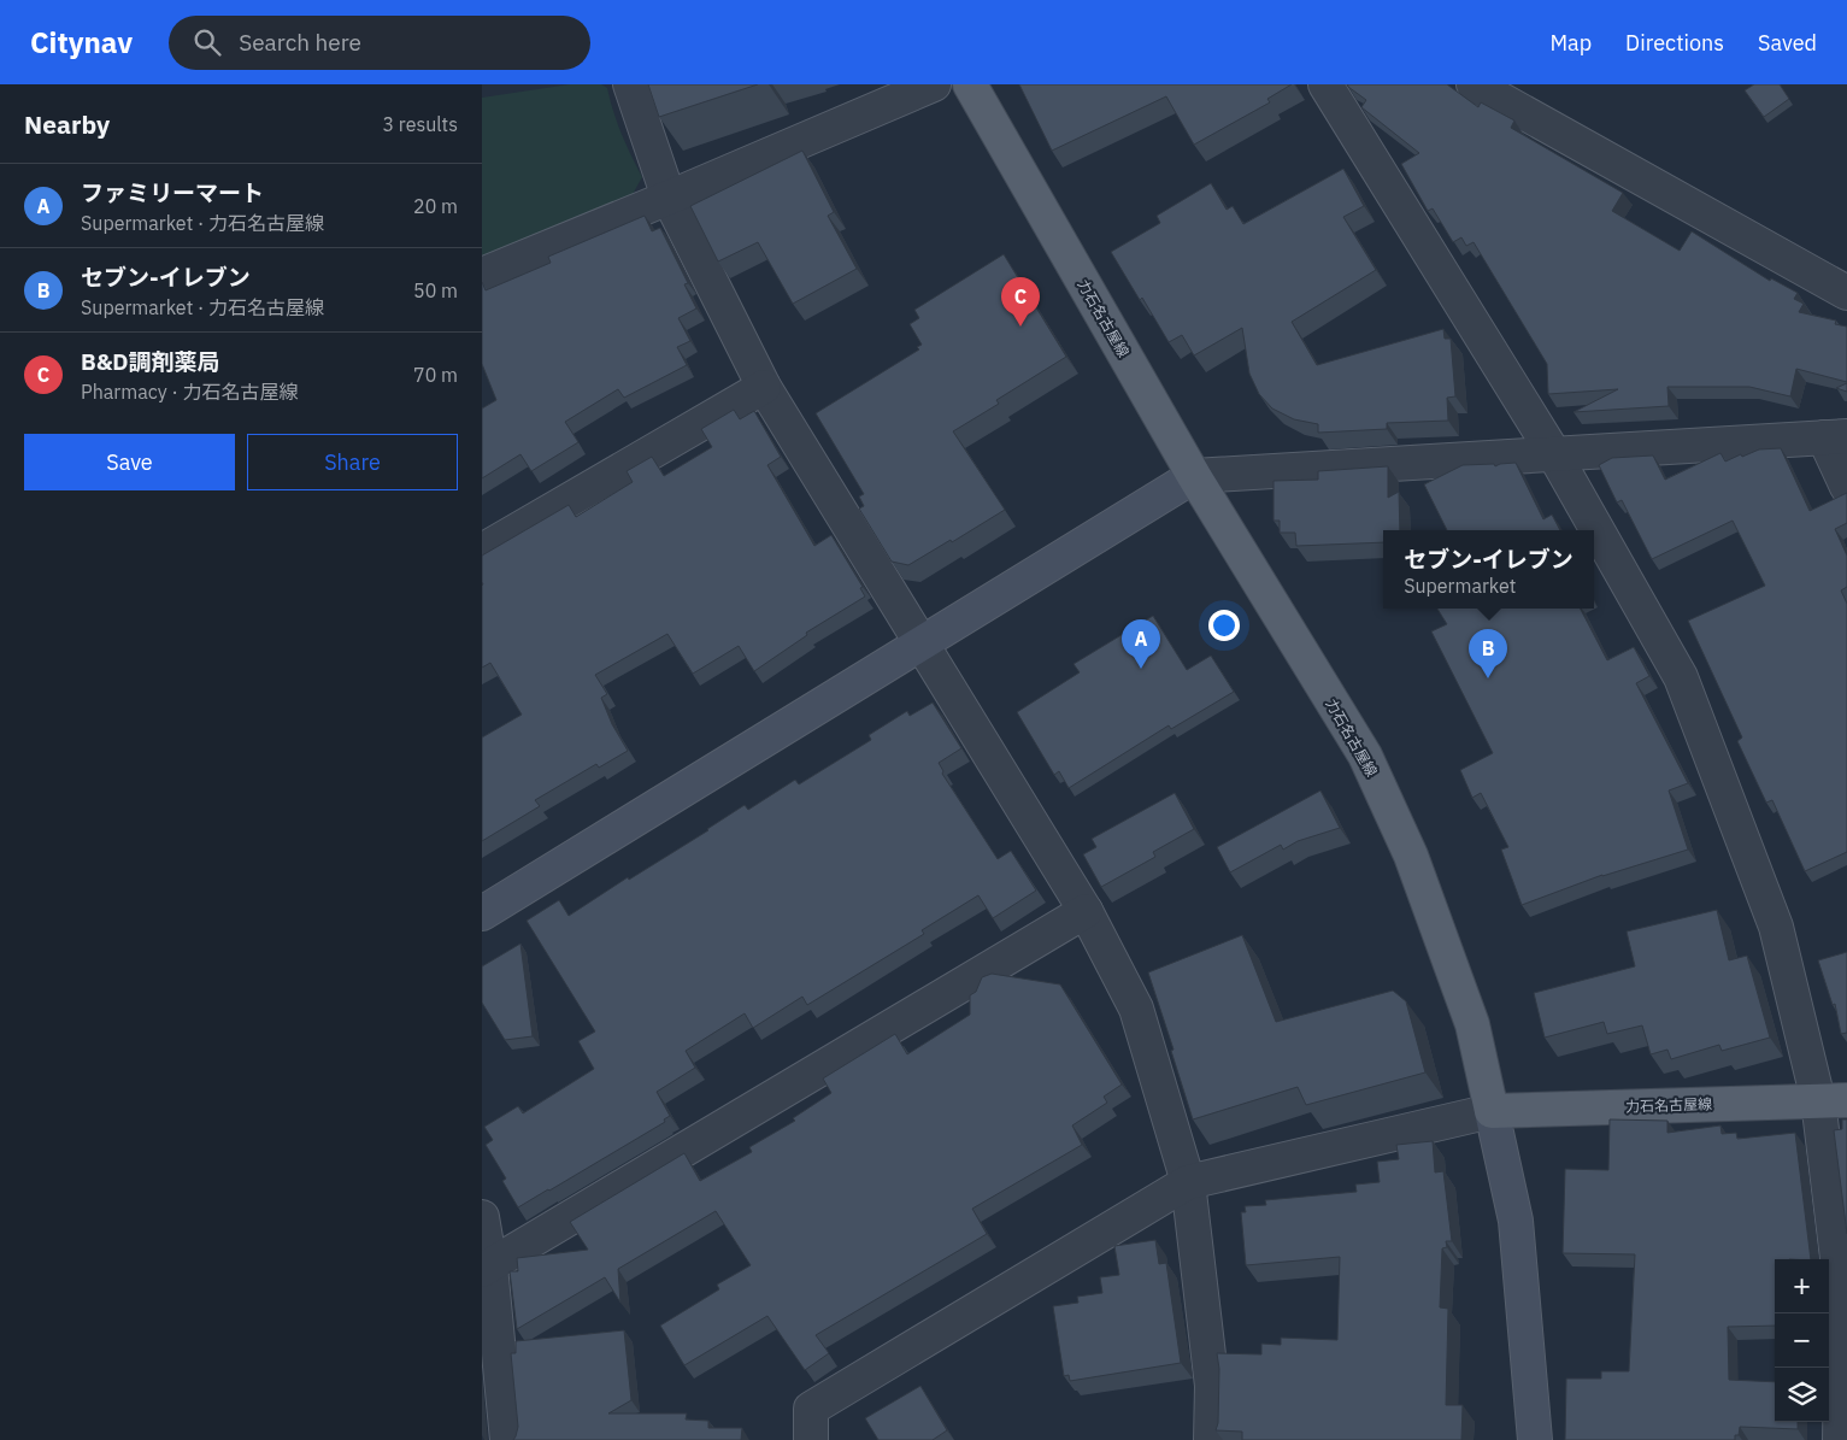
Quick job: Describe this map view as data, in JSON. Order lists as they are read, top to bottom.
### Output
{
  "streets": {
    "main road": ["力石名古屋線"]
  },
  "page": {
    "header": "Citynav",
    "search": "Search here",
    "nav": ["Map", "Directions", "Saved"],
    "heading": ["Nearby", "3 results"],
    "list": [
      {
        "mark": "A",
        "name": "ファミリーマート",
        "note": "Supermarket · 力石名古屋線",
        "value": "20 m"
      },
      {
        "mark": "B",
        "name": "セブン-イレブン",
        "note": "Supermarket · 力石名古屋線",
        "value": "50 m"
      },
      {
        "mark": "C",
        "name": "B&D調剤薬局",
        "note": "Pharmacy · 力石名古屋線",
        "value": "70 m"
      }
    ],
    "pins": ["C", "A", "B"],
    "buttons": ["Save", "Share"],
    "popup": ["セブン-イレブン", "Supermarket"],
    "map_buttons": ["+", "−"]
  }
}
